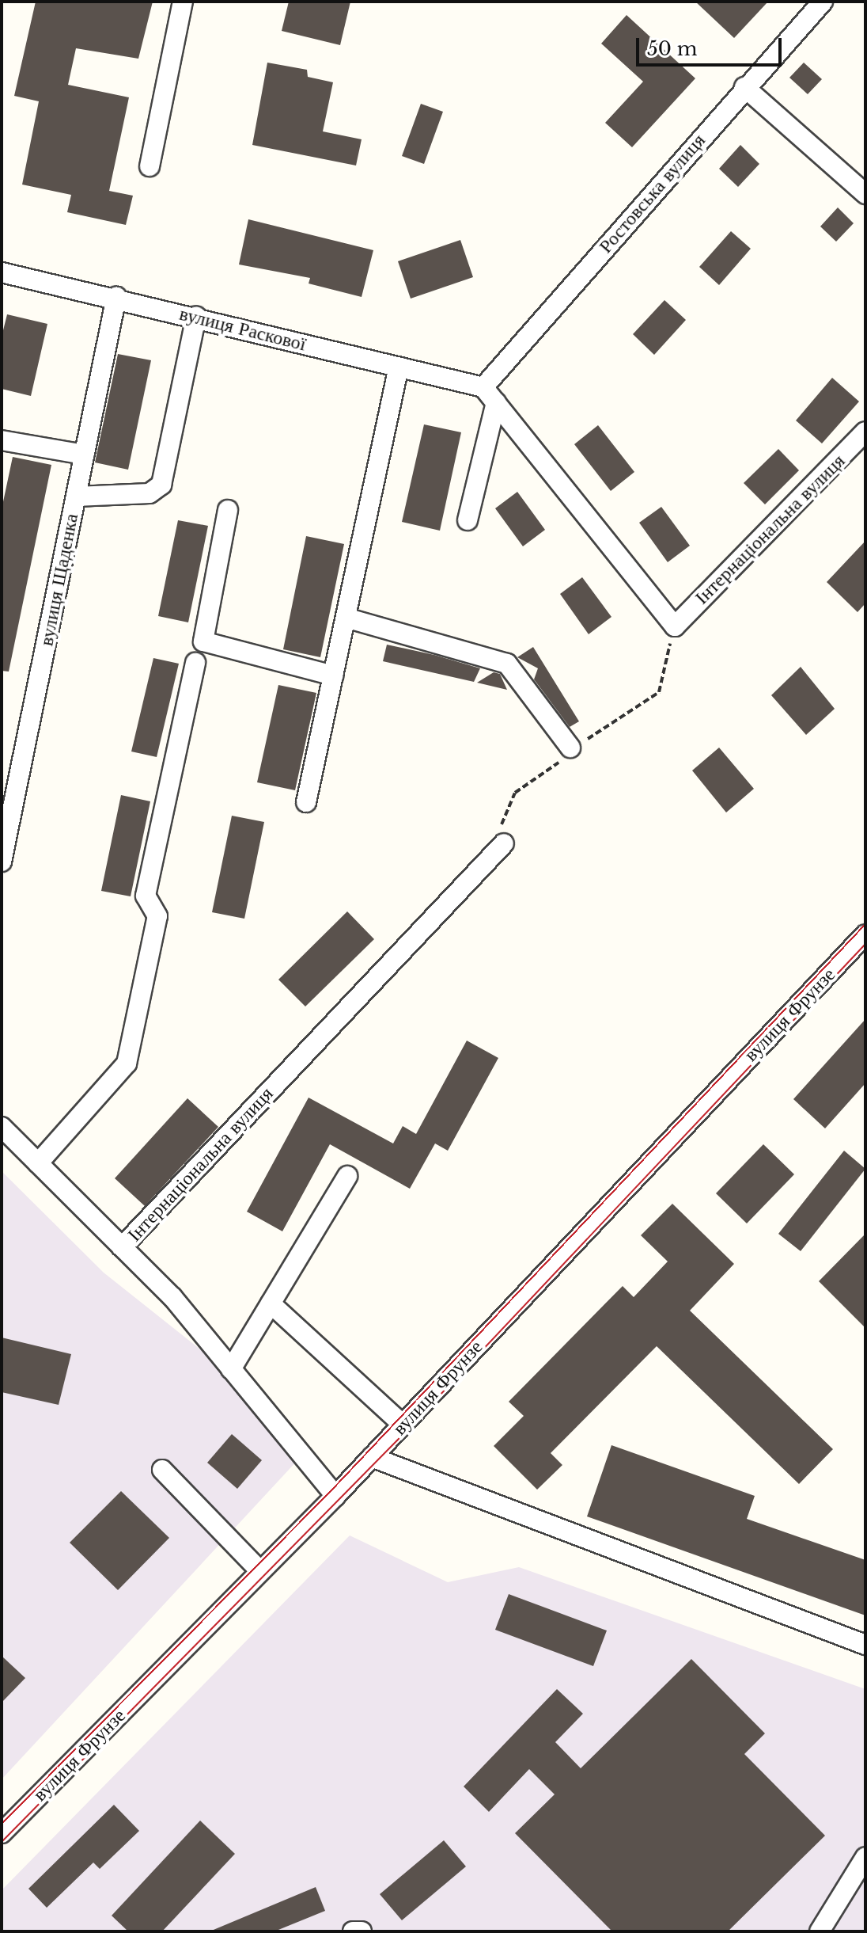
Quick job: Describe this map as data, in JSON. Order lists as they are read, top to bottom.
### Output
{
  "streets": {
    "street": [
      "Ростовська вулиця",
      "вулиця Раскової",
      "Інтернаціональна вулиця",
      "вулиця Щаденка",
      "вулиця Фрунзе"
    ]
  },
  "crossings": [
    ["Ростовська вулиця", "вулиця Раскової"],
    ["вулиця Раскової", "вулиця Щаденка"],
    ["Інтернаціональна вулиця", "вулиця Фрунзе"]
  ],
  "scale_bar": "50 m"
}
